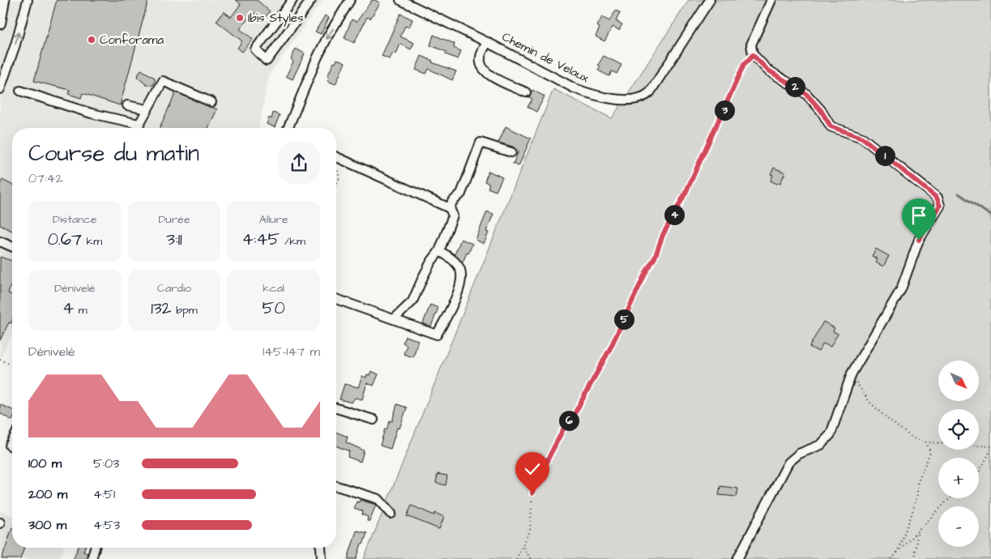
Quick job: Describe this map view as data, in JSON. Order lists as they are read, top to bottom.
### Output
{
  "streets": {
    "street": ["Chemin de Velaux"]
  },
  "places": ["Ibis Styles", "Conforama"],
  "north": "bottom right",
  "page": {
    "pins": [
      "2",
      "3",
      "1",
      "4",
      "5",
      "6"
    ],
    "heading": ["Course du matin", "07:42"],
    "stats": [
      ["Distance", "0.67 km"],
      ["Durée", "3:11"],
      ["Allure", "4:45 /km"],
      ["Dénivelé", "4 m"],
      ["Cardio", "132 bpm"],
      ["kcal", "50"]
    ],
    "chart": ["Dénivelé", "145–147 m"],
    "map_buttons": ["+", "−"],
    "list": [
      {
        "name": "100 m",
        "note": "5:03"
      },
      {
        "name": "200 m",
        "note": "4:51"
      },
      {
        "name": "300 m",
        "note": "4:53"
      }
    ]
  }
}
